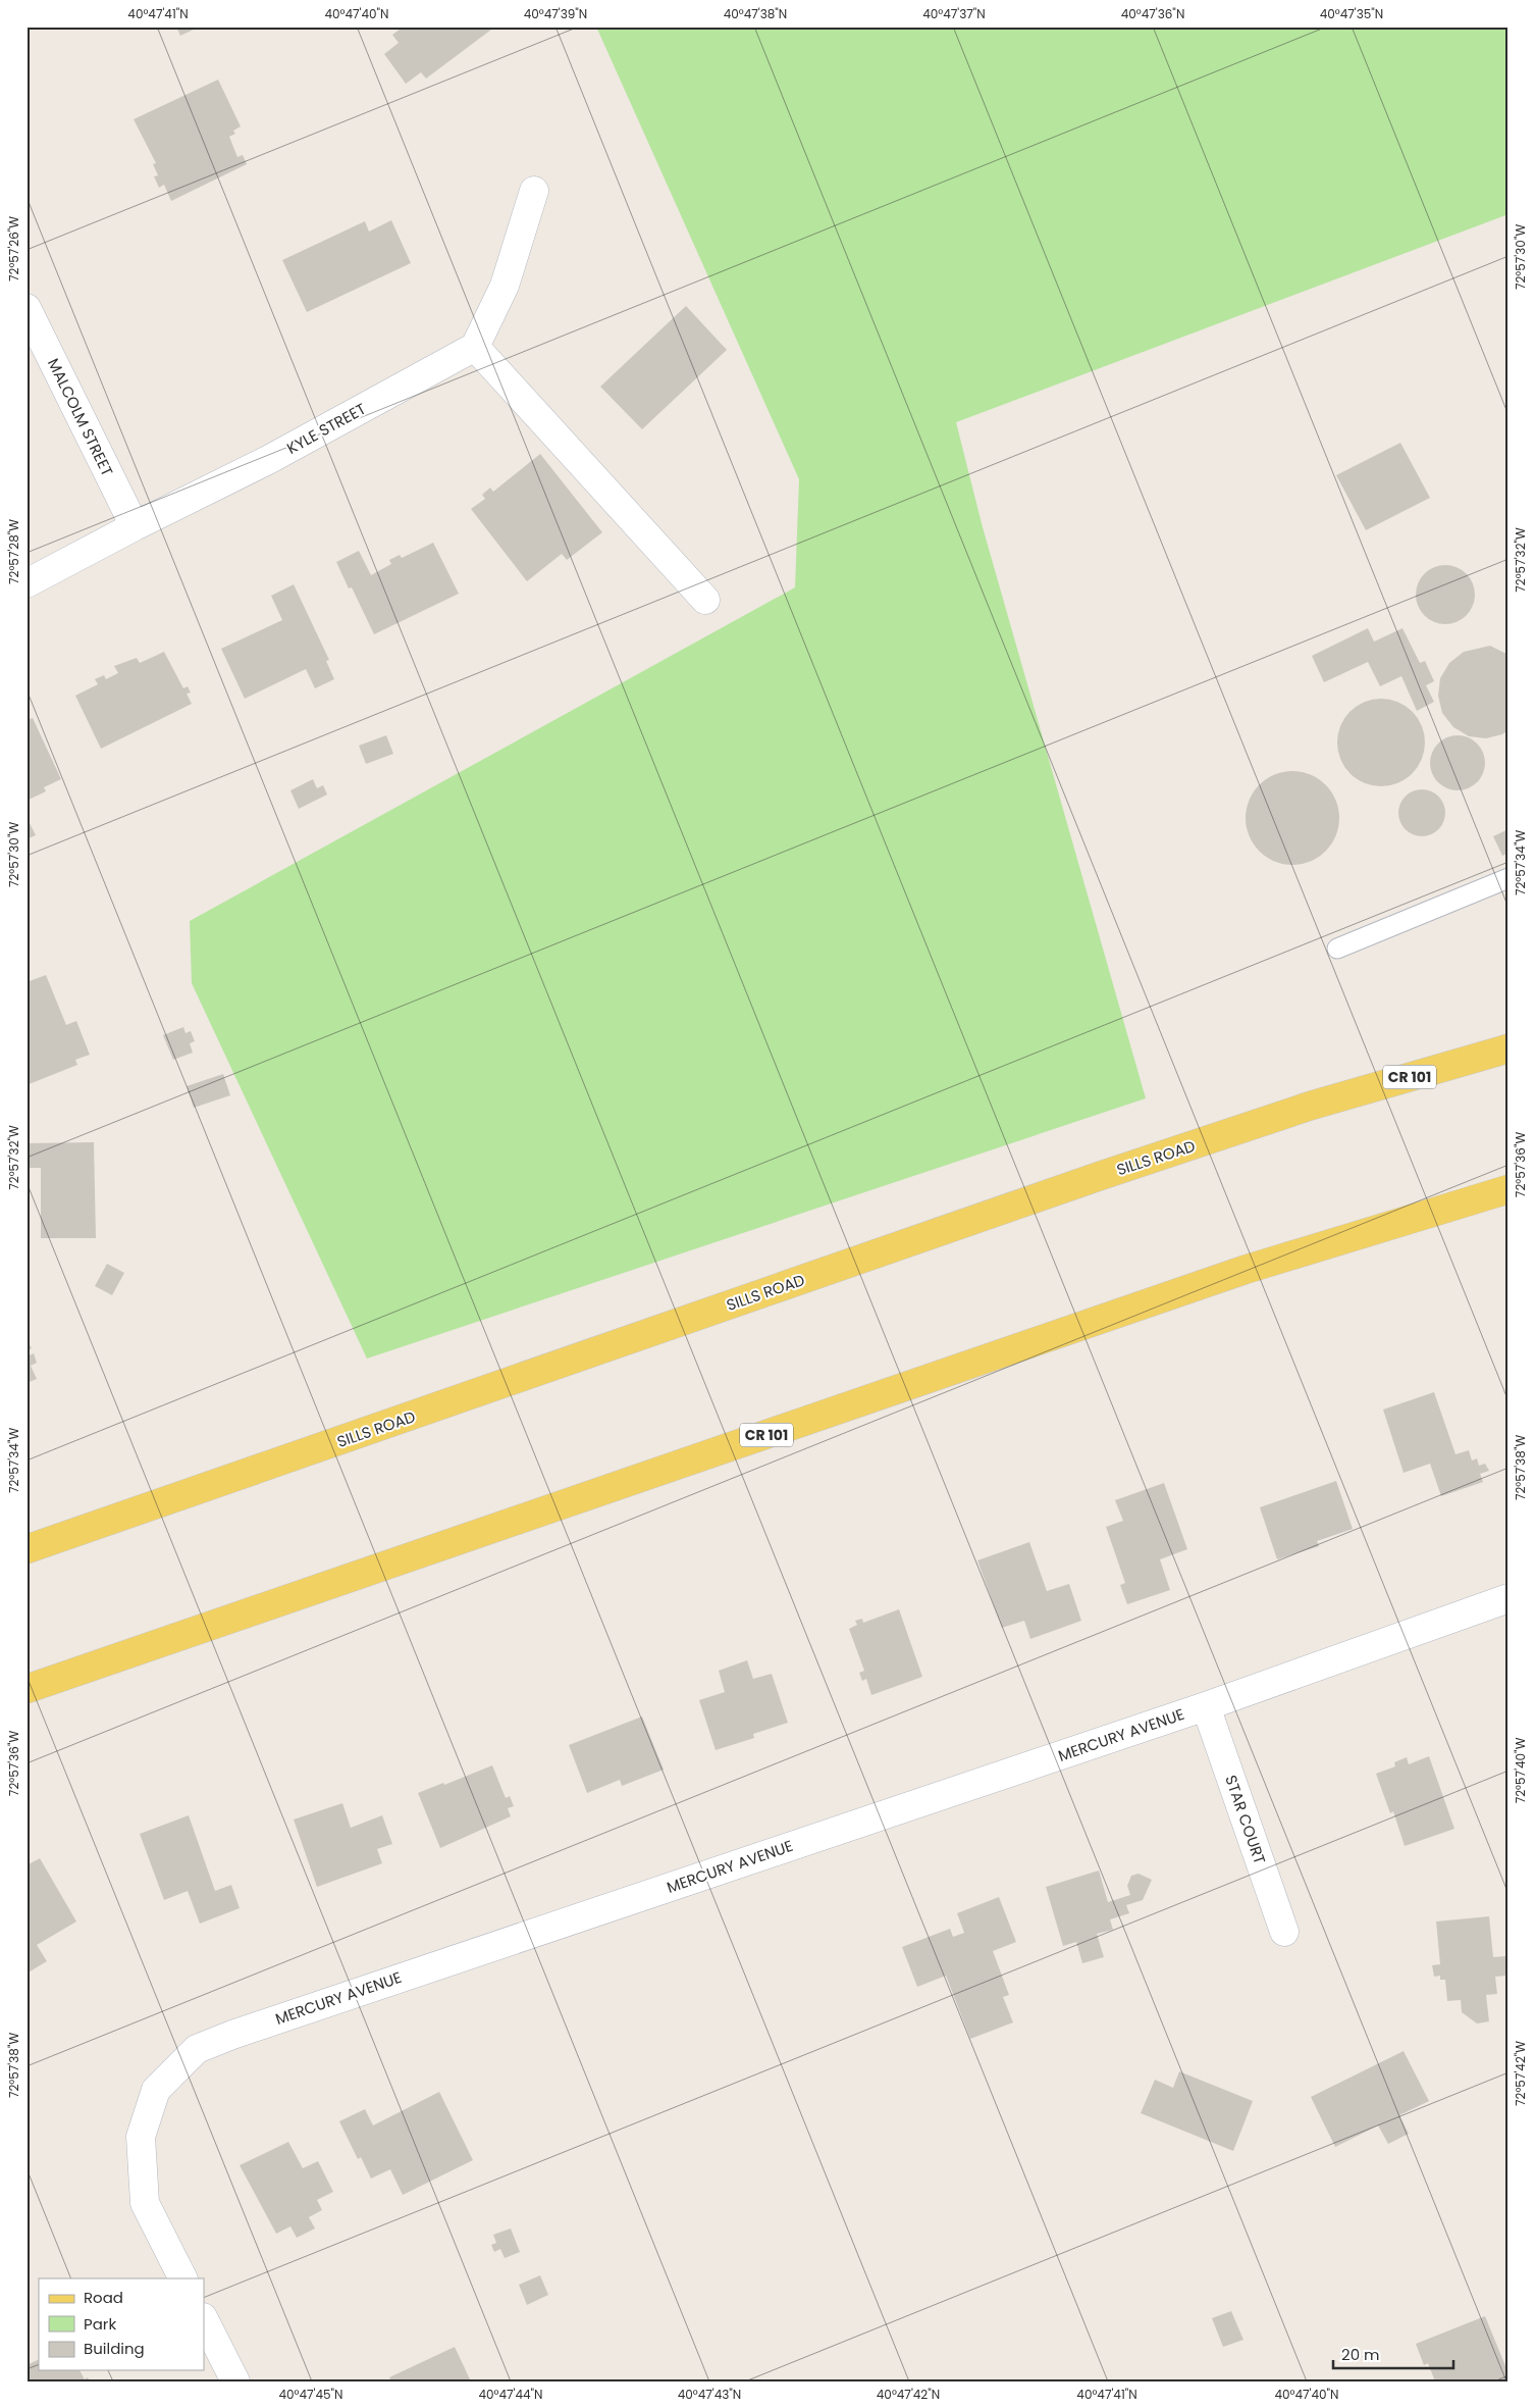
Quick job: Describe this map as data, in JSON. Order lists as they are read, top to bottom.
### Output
{
  "streets": {
    "main road": ["CR 101", "SILLS ROAD"],
    "street": [
      "MALCOLM STREET",
      "KYLE STREET",
      "MERCURY AVENUE",
      "STAR COURT"
    ]
  },
  "crossings": [
    ["MALCOLM STREET", "KYLE STREET"],
    ["MERCURY AVENUE", "STAR COURT"]
  ],
  "legend": ["Road", "Park", "Building"],
  "scale_bar": "20 m",
  "coordinates": [
    "40°47'41\"N",
    "40°47'40\"N",
    "40°47'39\"N",
    "40°47'38\"N",
    "40°47'37\"N",
    "40°47'36\"N",
    "40°47'35\"N",
    "72°57'26\"W",
    "72°57'30\"W",
    "72°57'28\"W",
    "72°57'32\"W",
    "72°57'34\"W",
    "72°57'36\"W",
    "72°57'38\"W",
    "72°57'40\"W",
    "72°57'42\"W",
    "40°47'45\"N",
    "40°47'44\"N",
    "40°47'43\"N",
    "40°47'42\"N"
  ]
}
